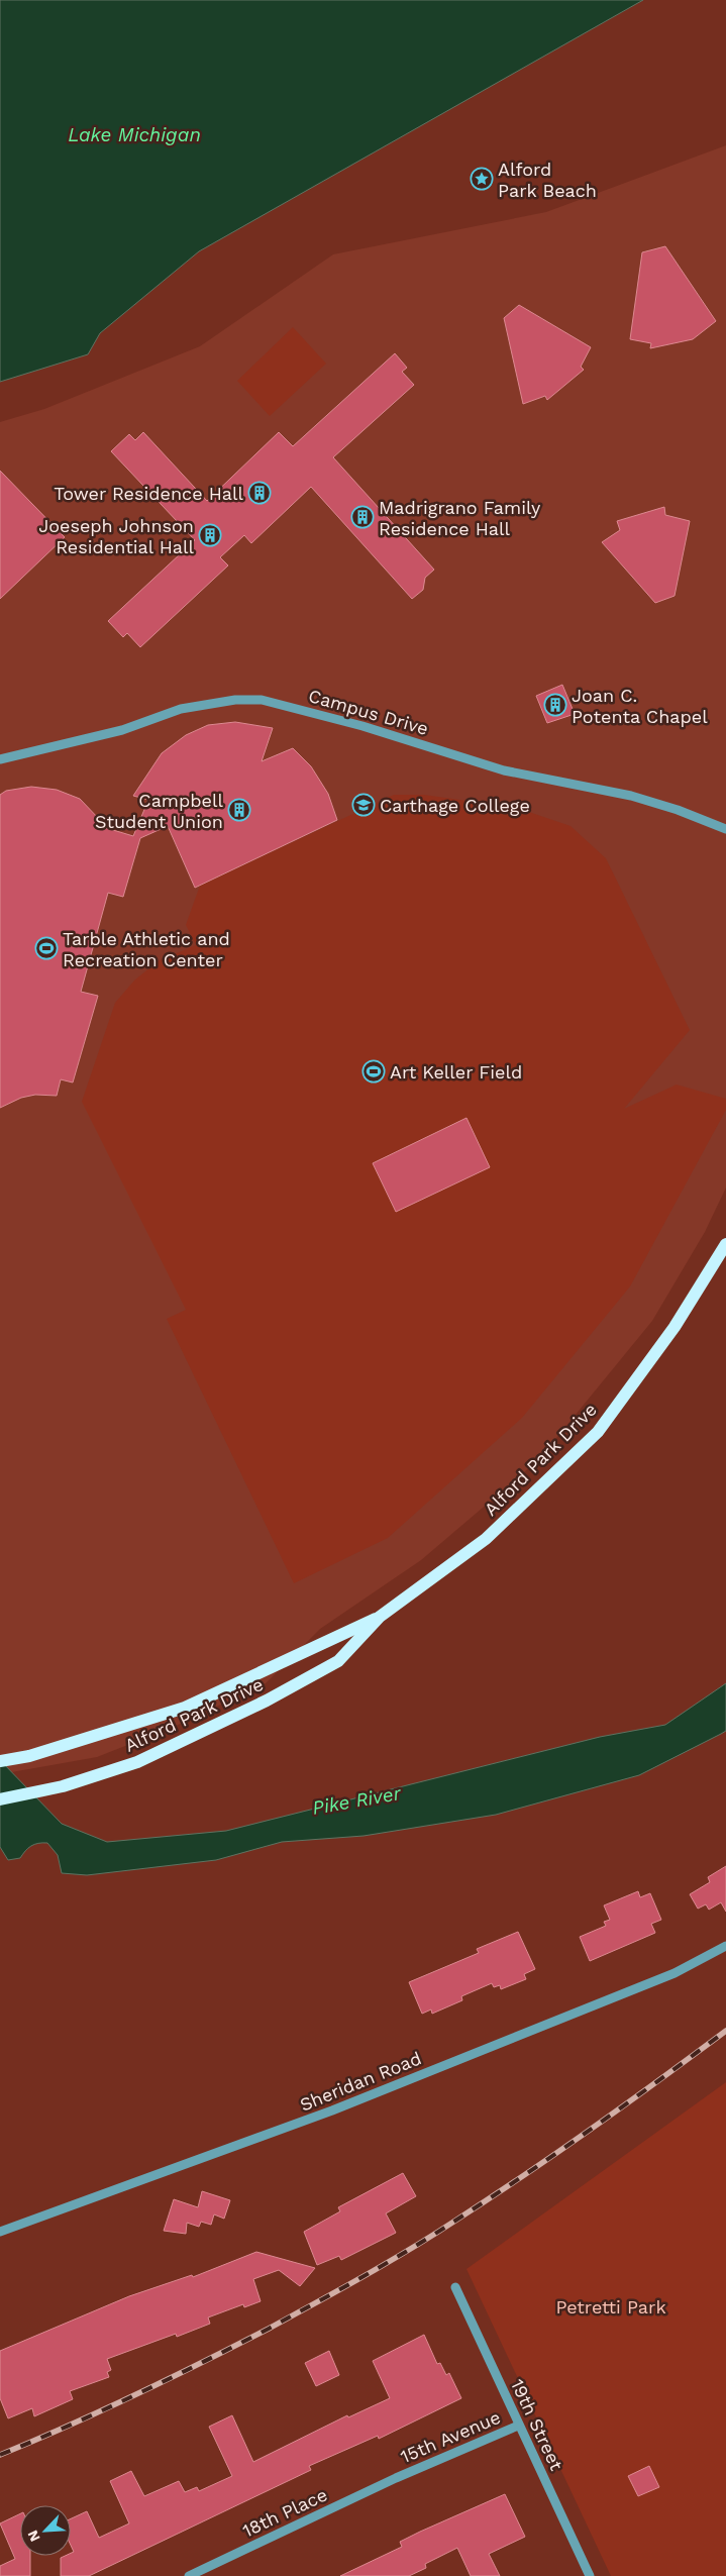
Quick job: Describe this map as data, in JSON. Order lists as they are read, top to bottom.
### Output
{
  "streets": {
    "main road": ["Alford Park Drive"],
    "street": [
      "Campus Drive",
      "Sheridan Road",
      "19th Street",
      "15th Avenue",
      "18th Place"
    ]
  },
  "crossings": [
    ["19th Street", "15th Avenue"],
    ["15th Avenue", "18th Place"]
  ],
  "water": ["Lake Michigan", "Pike River"],
  "parks": ["Petretti Park"],
  "places": {
    "place": ["Alford Park Beach"],
    "building": [
      "Tower Residence Hall",
      "Madrigrano Family Residence Hall",
      "Joeseph Johnson Residential Hall",
      "Joan C. Potenta Chapel",
      "Campbell Student Union"
    ],
    "school or university": ["Carthage College"],
    "sports": ["Tarble Athletic and Recreation Center", "Art Keller Field"]
  },
  "north": "bottom left"
}
